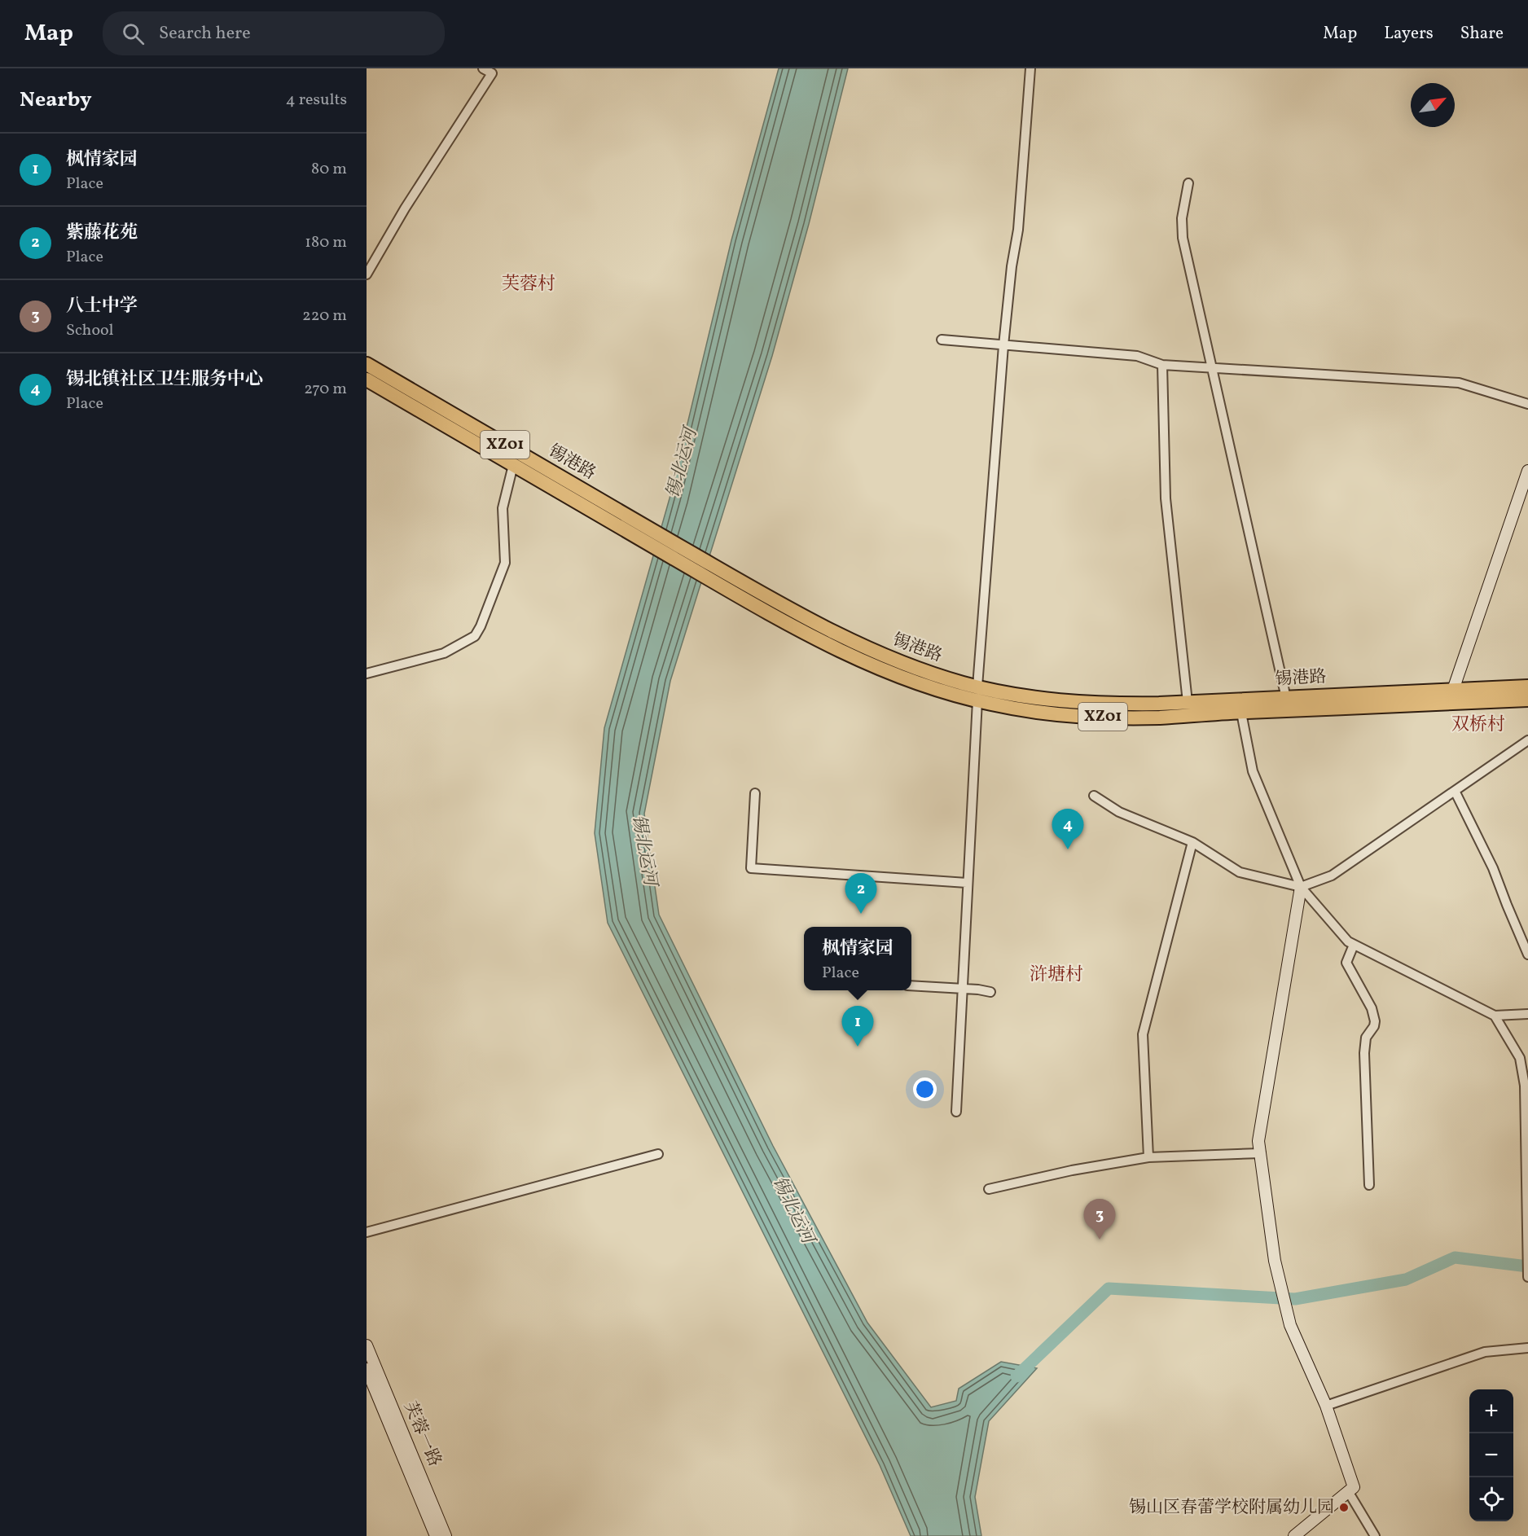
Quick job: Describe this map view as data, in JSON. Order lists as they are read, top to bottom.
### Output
{
  "streets": {
    "main road": ["XZ01", "锡港路"],
    "street": ["芙蓉一路"]
  },
  "districts": ["芙蓉村", "双桥村", "浒塘村"],
  "water": ["锡北运河"],
  "places": ["锡山区春蕾学校附属幼儿园"],
  "north": "top right",
  "page": {
    "header": "Map",
    "search": "Search here",
    "nav": ["Map", "Layers", "Share"],
    "heading": ["Nearby", "4 results"],
    "list": [
      {
        "mark": "1",
        "name": "枫情家园",
        "note": "Place",
        "value": "80 m"
      },
      {
        "mark": "2",
        "name": "紫藤花苑",
        "note": "Place",
        "value": "180 m"
      },
      {
        "mark": "3",
        "name": "八士中学",
        "note": "School",
        "value": "220 m"
      },
      {
        "mark": "4",
        "name": "锡北镇社区卫生服务中心",
        "note": "Place",
        "value": "270 m"
      }
    ],
    "pins": [
      "4",
      "2",
      "1",
      "3"
    ],
    "popup": ["枫情家园", "Place"],
    "map_buttons": ["+", "−"]
  }
}
